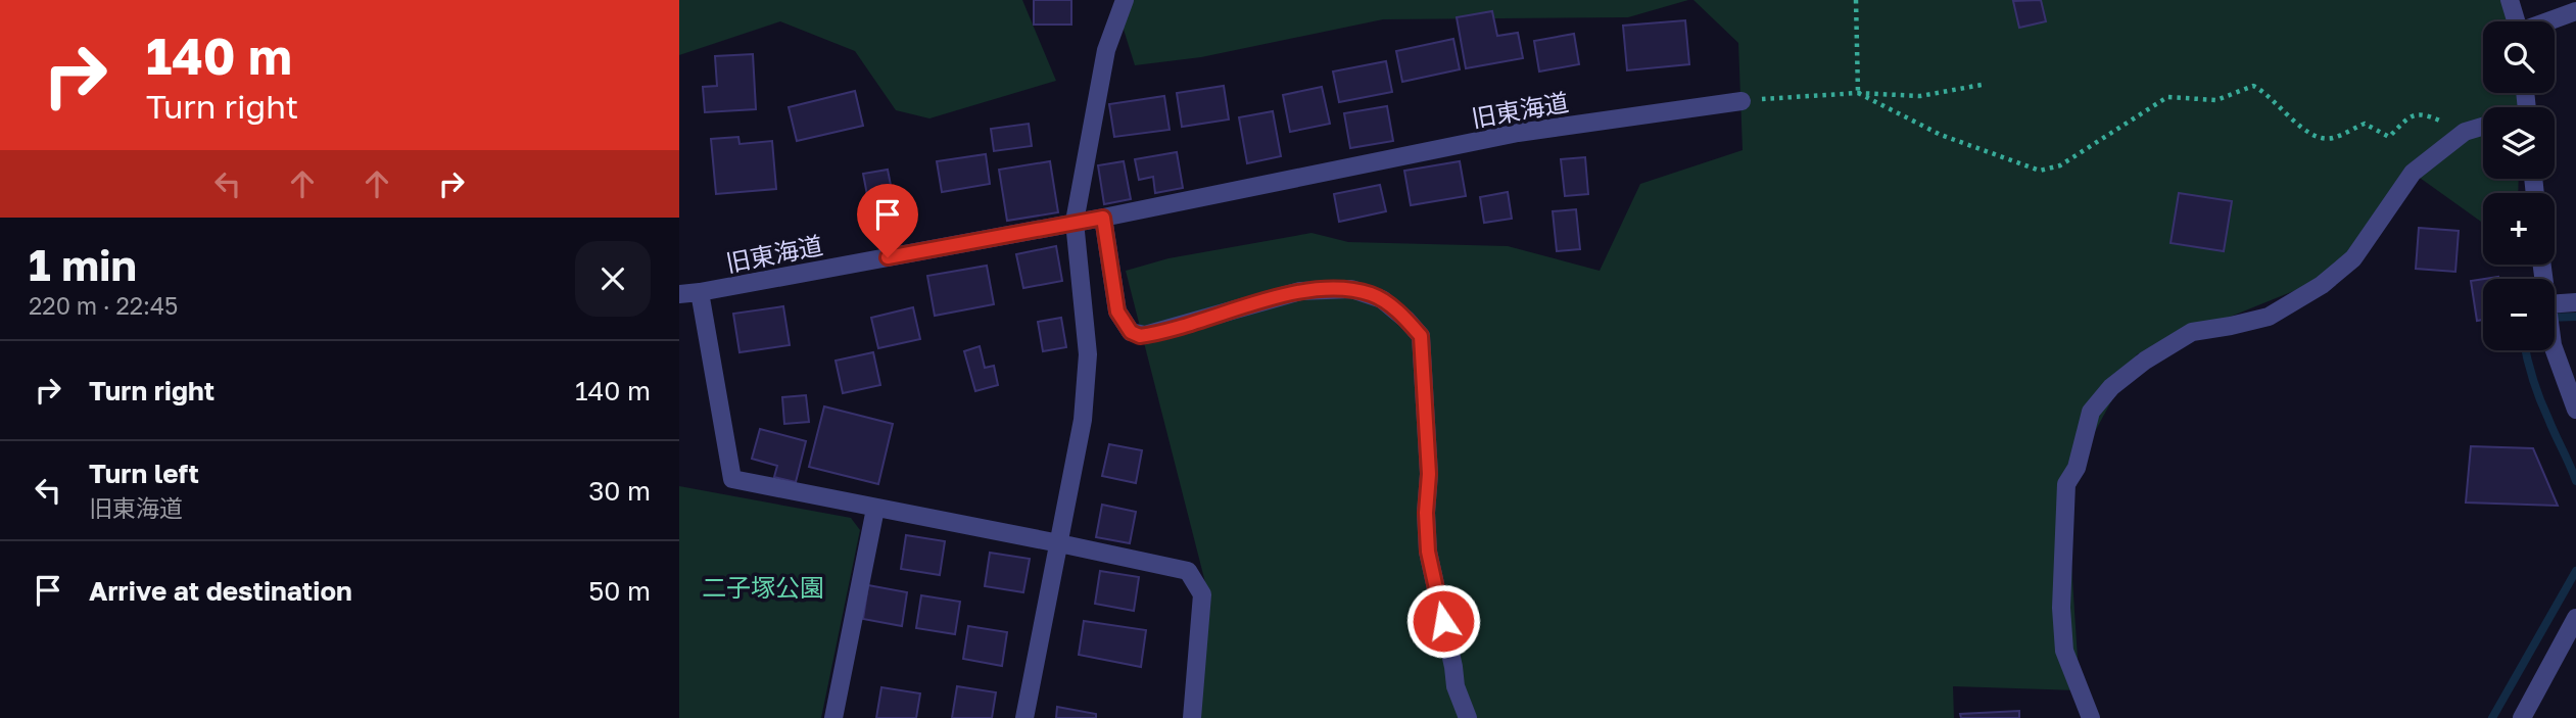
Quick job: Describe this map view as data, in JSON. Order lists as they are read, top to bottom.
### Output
{
  "streets": {
    "street": ["旧東海道"]
  },
  "parks": ["二子塚公園"],
  "page": {
    "turn": ["140 m", "Turn right"],
    "map_buttons": ["+", "−"],
    "heading": ["1 min", "220 m · 22:45"],
    "list": [
      {
        "name": "Turn right",
        "value": "140 m"
      },
      {
        "name": "Turn left",
        "note": "旧東海道",
        "value": "30 m"
      },
      {
        "name": "Arrive at destination",
        "value": "50 m"
      }
    ]
  }
}
